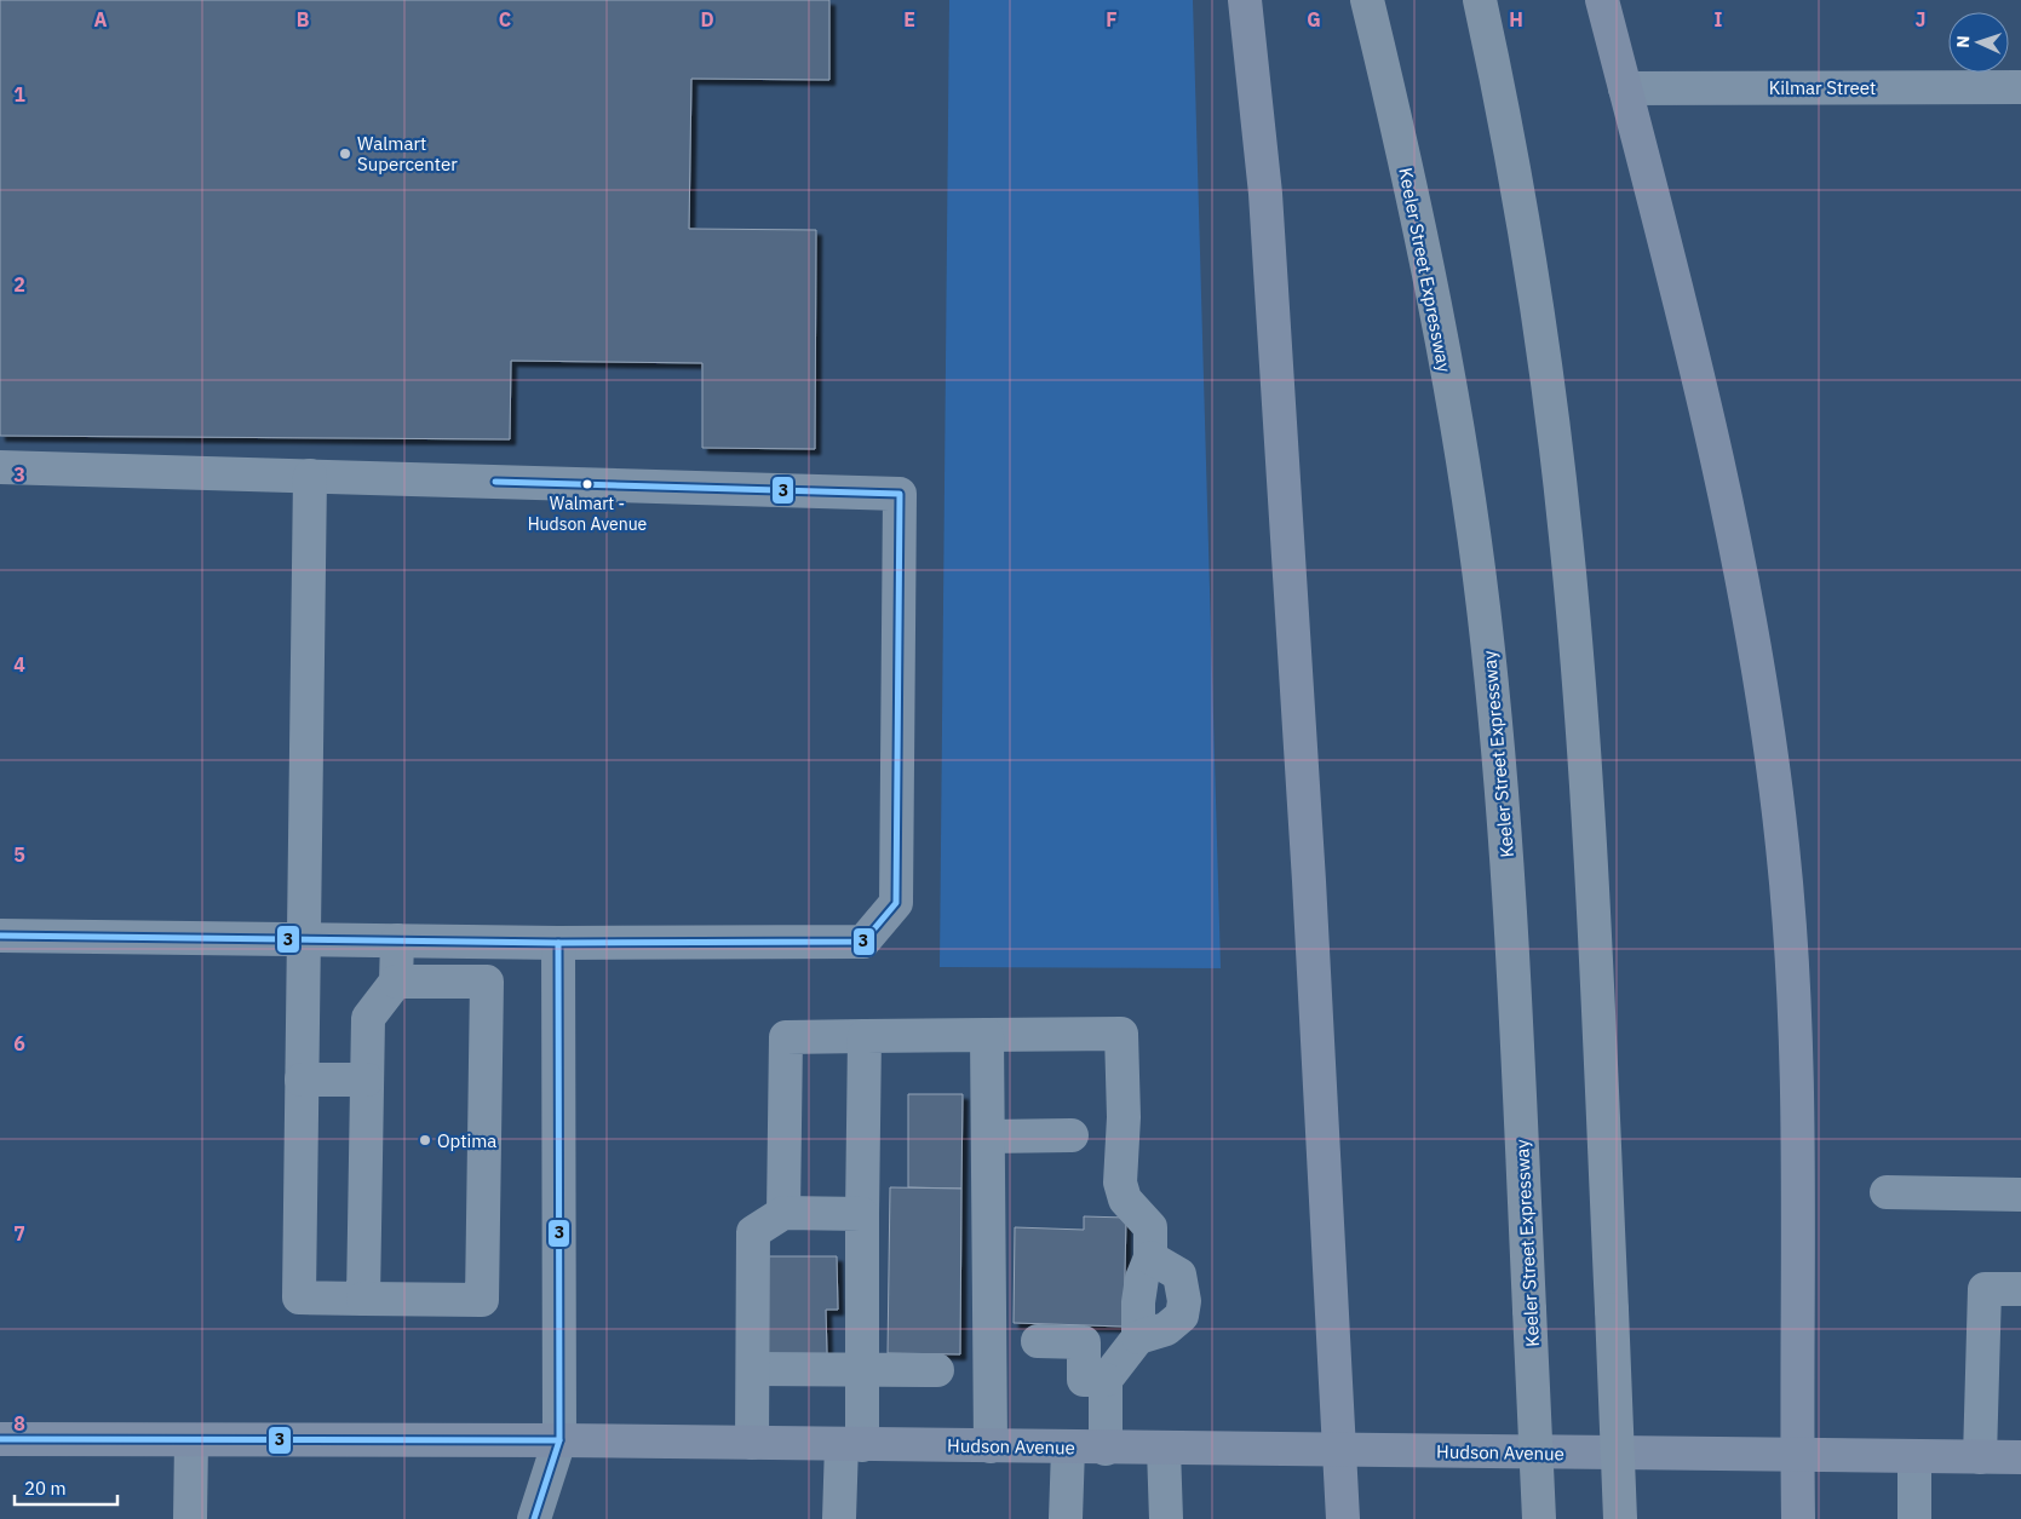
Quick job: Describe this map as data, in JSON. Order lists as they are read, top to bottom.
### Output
{
  "streets": {
    "highway": ["Keeler Street Expressway"],
    "main road": ["Hudson Avenue"],
    "street": ["Kilmar Street"]
  },
  "places": ["Walmart Supercenter", "Walmart - Hudson Avenue", "Optima"],
  "lines": ["transit line 3"],
  "scale_bar": "20 m",
  "north": "left",
  "grid": {
    "columns": [
      "A",
      "B",
      "C",
      "D",
      "E",
      "F",
      "G",
      "H",
      "I",
      "J"
    ],
    "rows": [
      "1",
      "2",
      "3",
      "4",
      "5",
      "6",
      "7",
      "8"
    ]
  }
}
